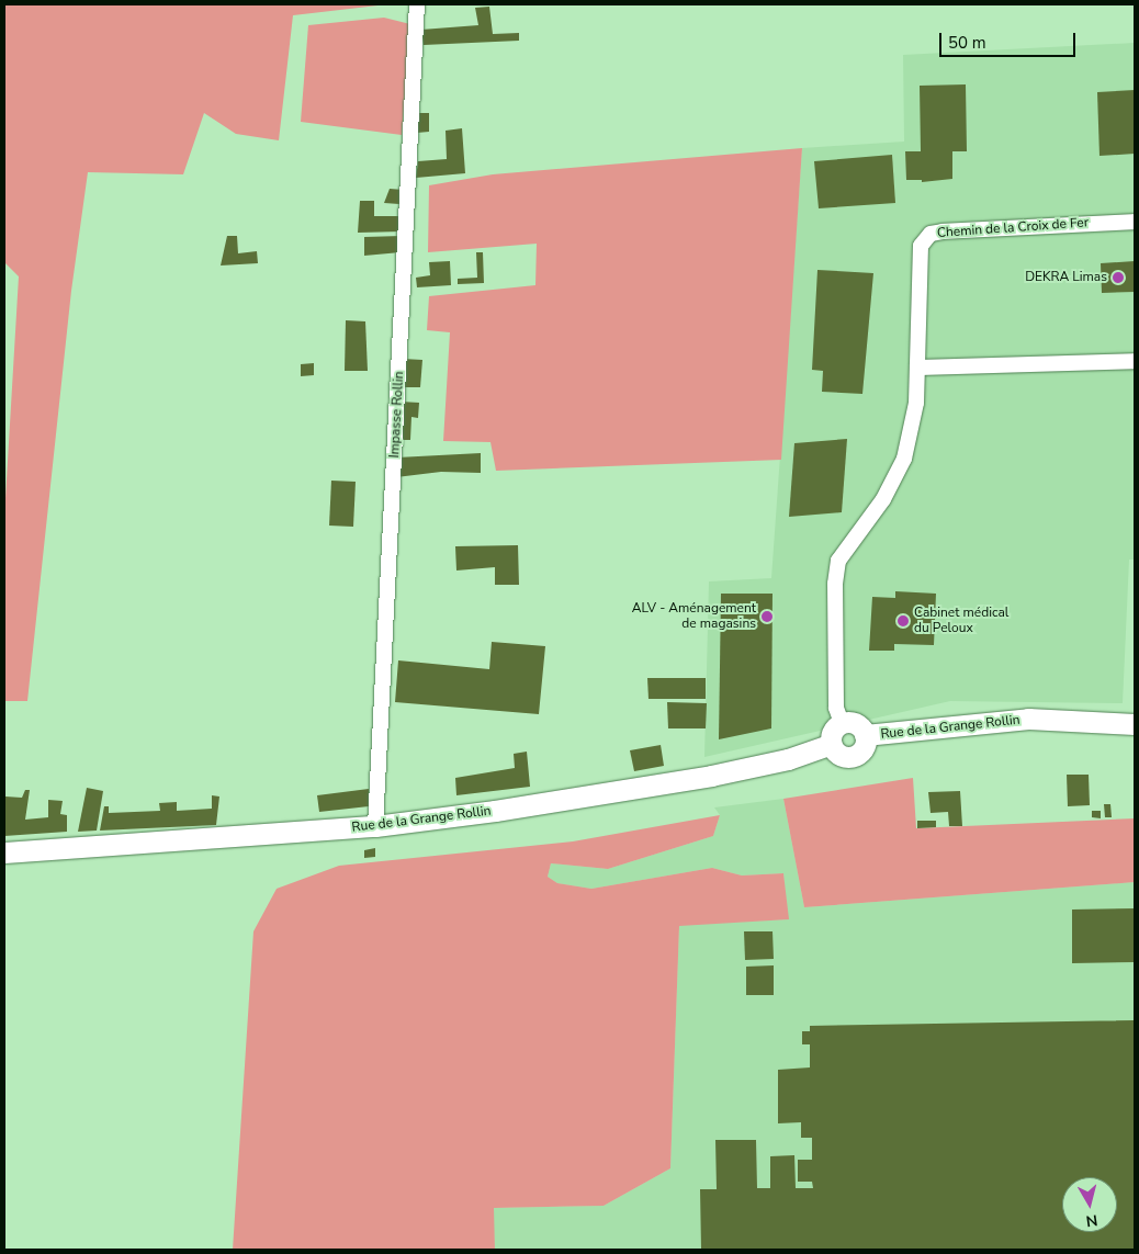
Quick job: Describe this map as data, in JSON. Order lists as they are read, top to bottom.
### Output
{
  "streets": {
    "main road": ["Rue de la Grange Rollin"],
    "street": ["Chemin de la Croix de Fer", "Impasse Rollin"]
  },
  "crossings": [
    ["Chemin de la Croix de Fer", "Rue de la Grange Rollin"],
    ["Impasse Rollin", "Rue de la Grange Rollin"]
  ],
  "places": ["DEKRA Limas", "ALV - Aménagement de magasins", "Cabinet médical du Peloux"],
  "scale_bar": "50 m",
  "north": "bottom"
}
